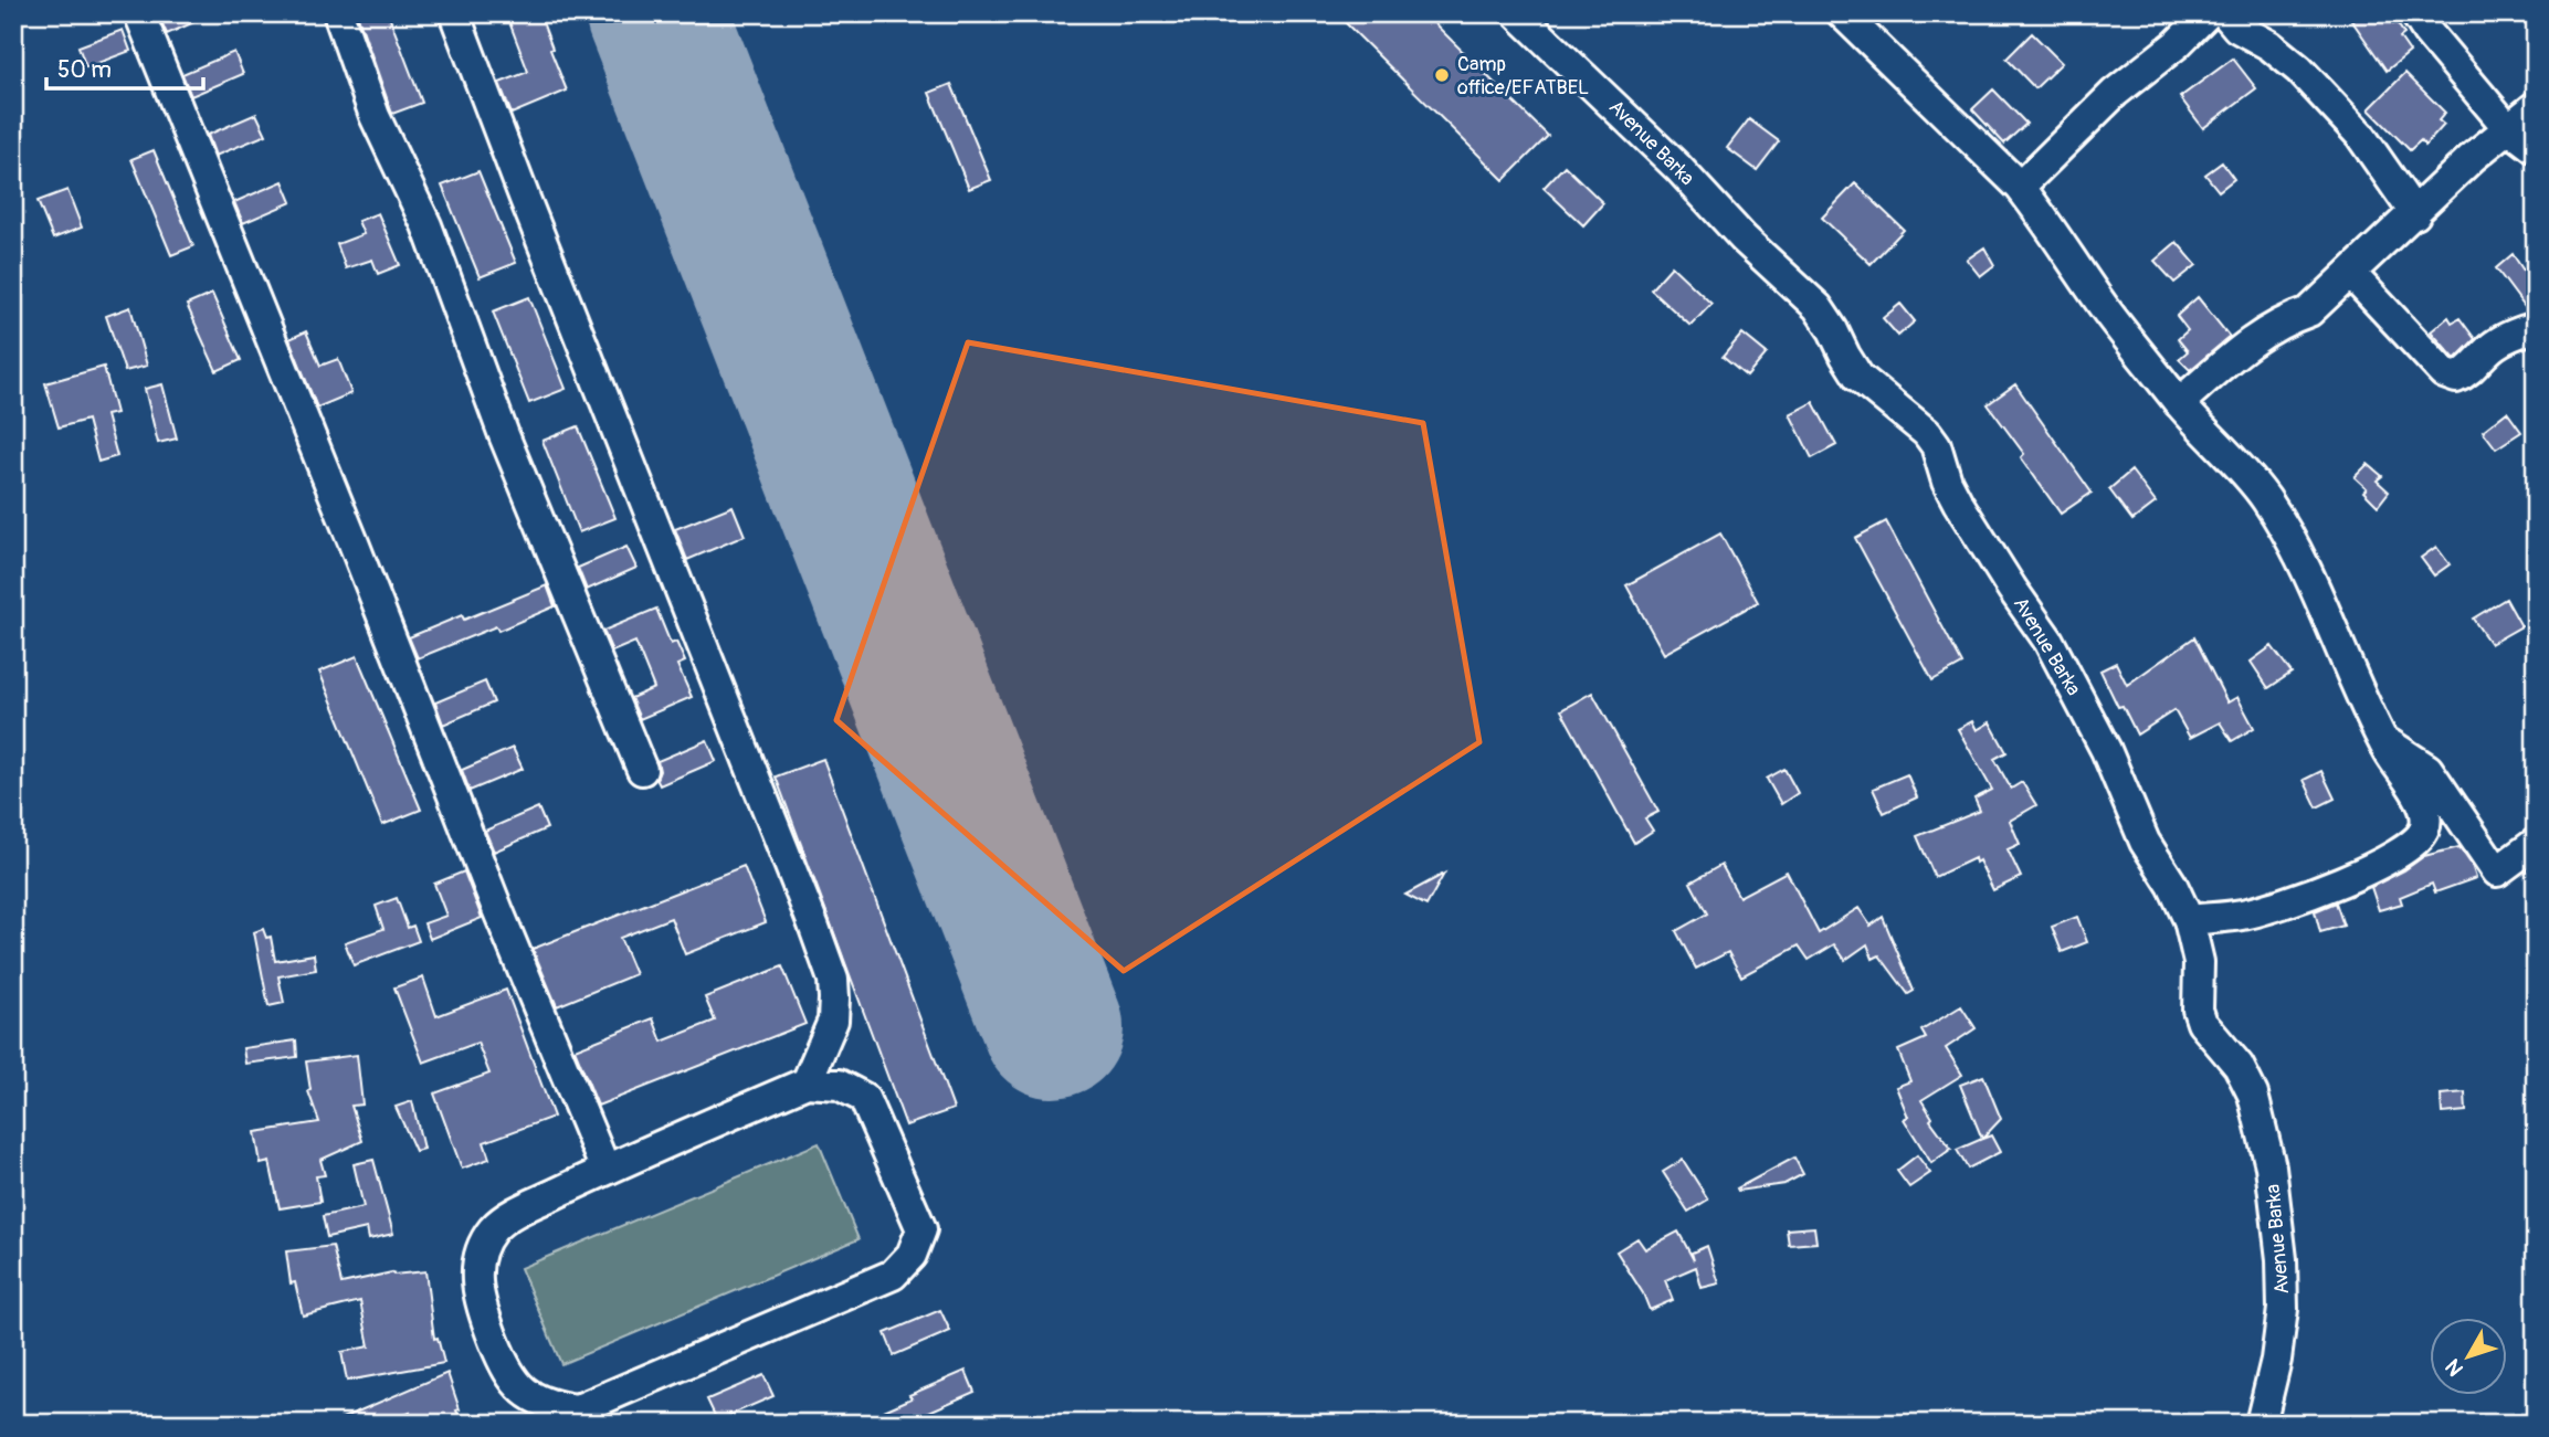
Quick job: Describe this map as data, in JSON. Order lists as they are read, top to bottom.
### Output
{
  "streets": {
    "street": ["Avenue Barka"]
  },
  "places": ["Camp office/EFATBEL"],
  "scale_bar": "50 m",
  "north": "bottom left"
}
